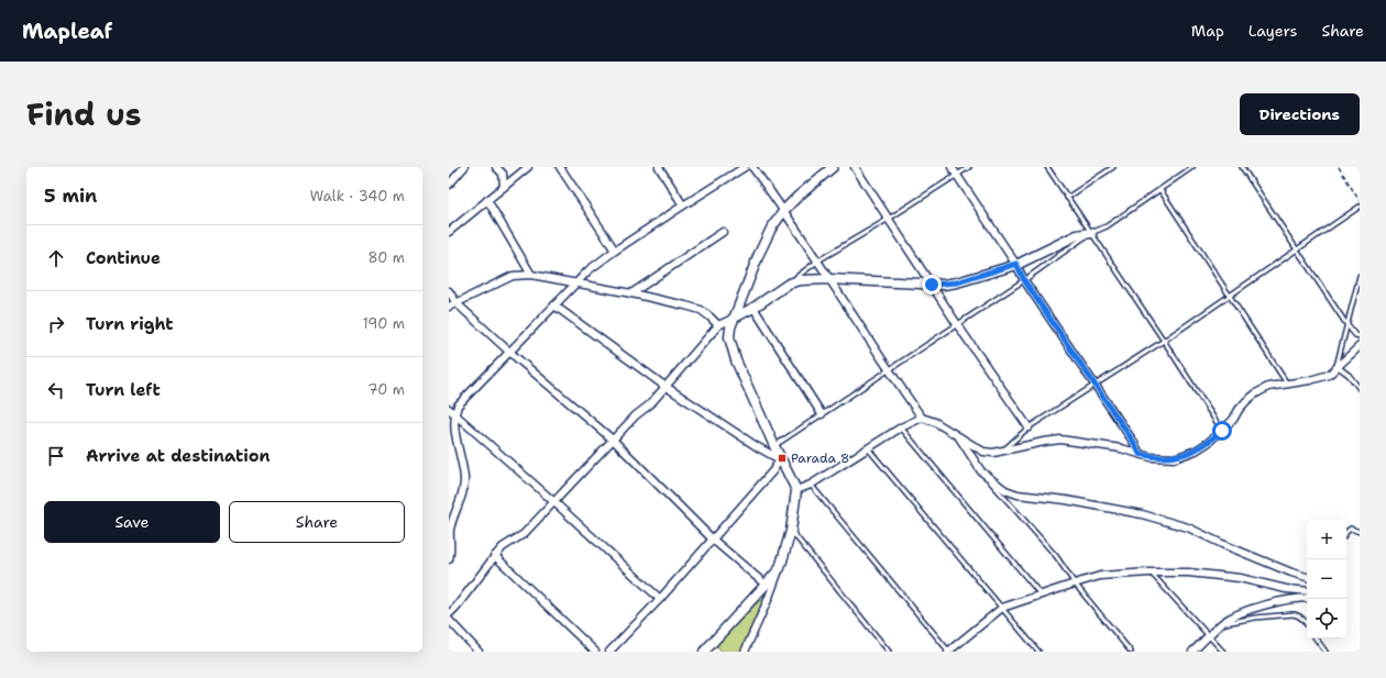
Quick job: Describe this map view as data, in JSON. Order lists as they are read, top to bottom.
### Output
{
  "places": {
    "transit": ["Parada 8"]
  },
  "page": {
    "header": "Mapleaf",
    "nav": ["Map", "Layers", "Share"],
    "title": "Find us",
    "buttons": [
      "Directions",
      ["Save", "Share"]
    ],
    "heading": ["5 min", "Walk · 340 m"],
    "list": [
      ["Continue", "80 m"],
      ["Turn right", "190 m"],
      ["Turn left", "70 m"],
      "Arrive at destination"
    ],
    "map_buttons": ["+", "−"]
  }
}
